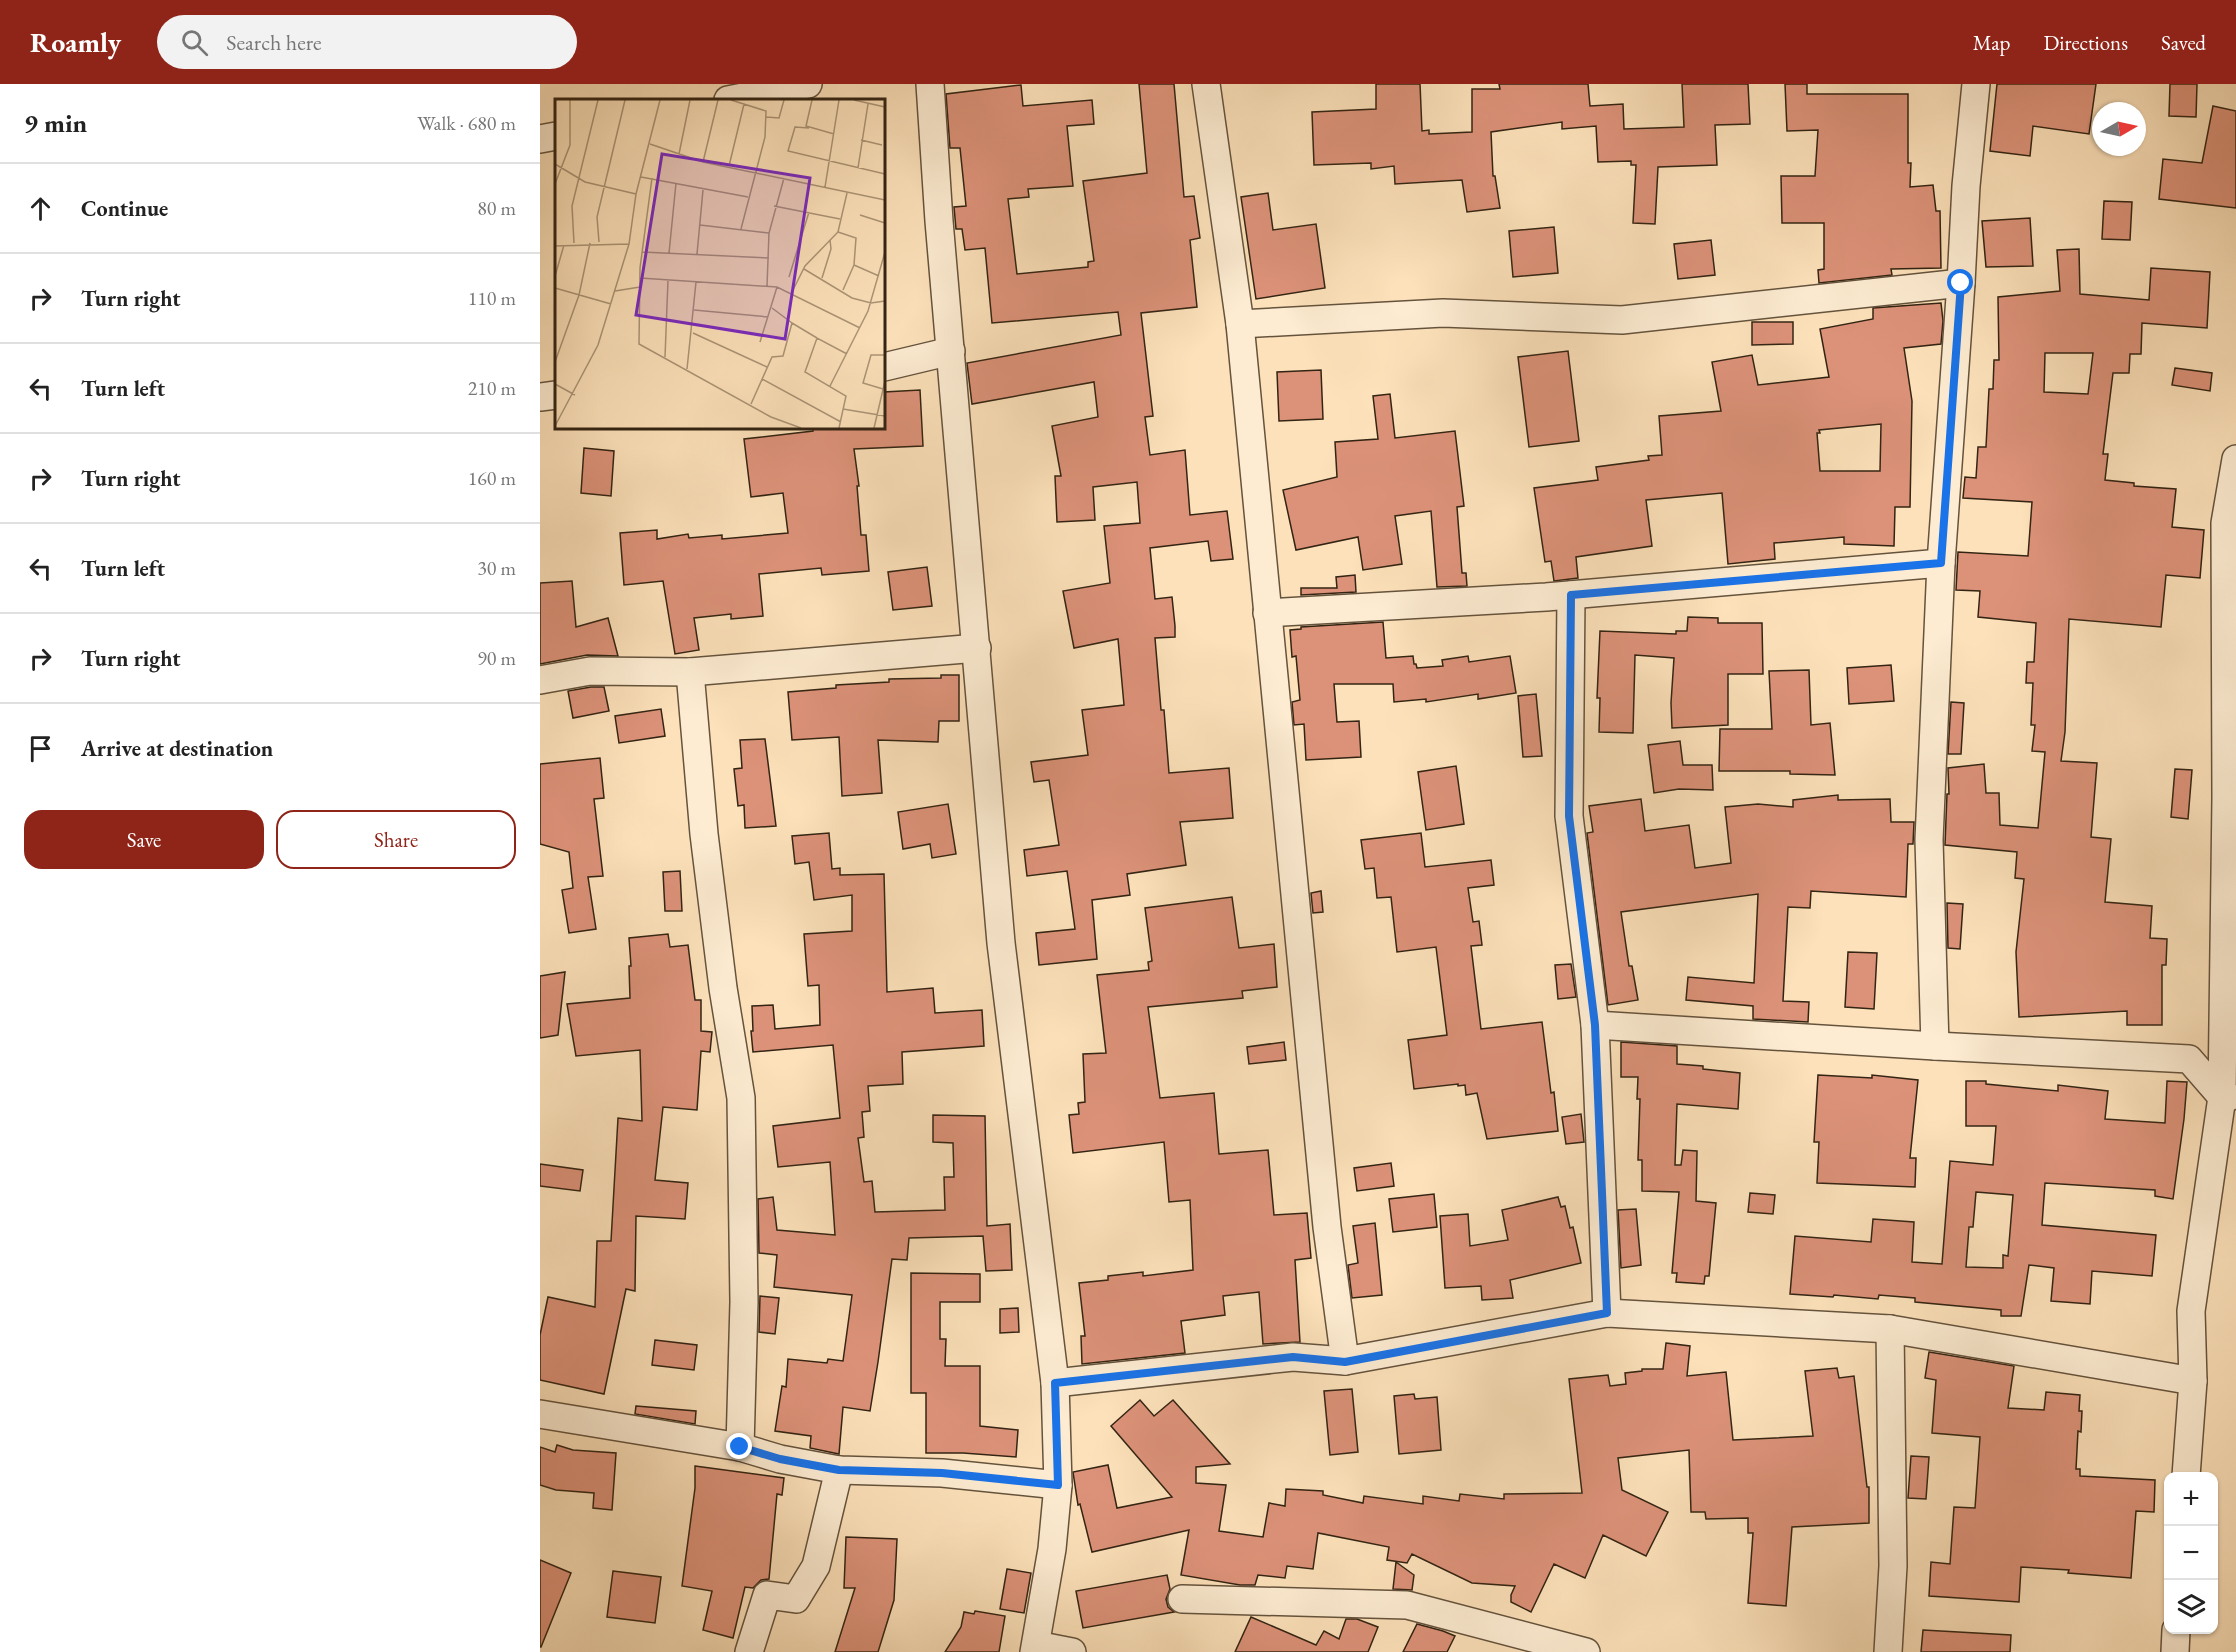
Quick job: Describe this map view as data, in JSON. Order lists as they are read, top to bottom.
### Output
{
  "north": "right",
  "page": {
    "header": "Roamly",
    "search": "Search here",
    "nav": ["Map", "Directions", "Saved"],
    "heading": ["9 min", "Walk · 680 m"],
    "list": [
      ["Continue", "80 m"],
      ["Turn right", "110 m"],
      ["Turn left", "210 m"],
      ["Turn right", "160 m"],
      ["Turn left", "30 m"],
      ["Turn right", "90 m"],
      "Arrive at destination"
    ],
    "buttons": ["Save", "Share"],
    "map_buttons": ["+", "−"]
  }
}
